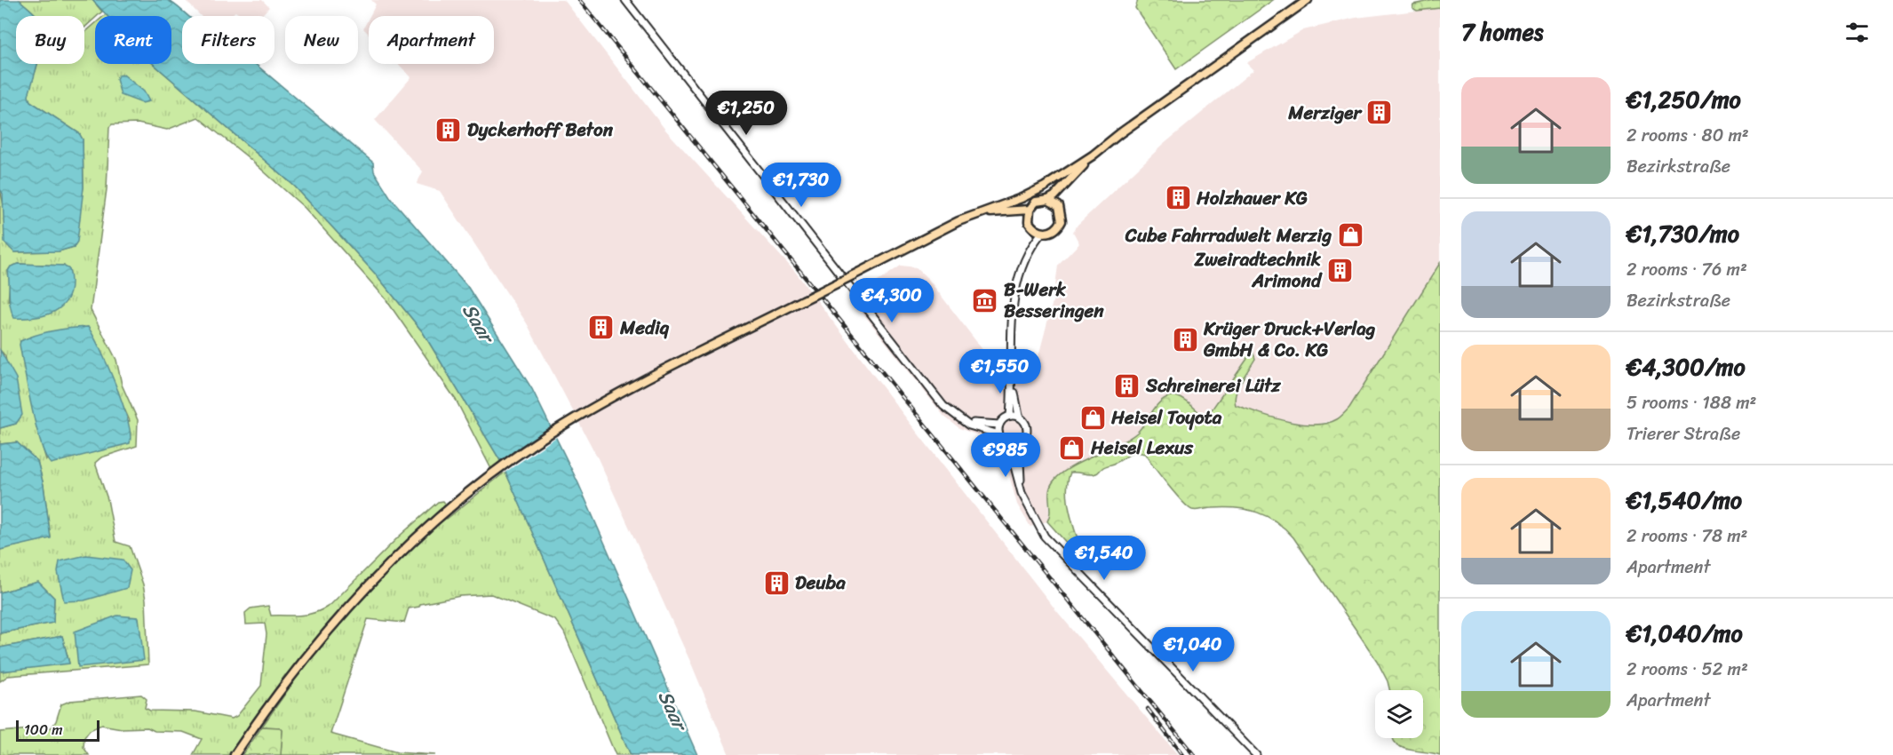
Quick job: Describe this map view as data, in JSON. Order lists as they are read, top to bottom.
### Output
{
  "water": ["Saar"],
  "places": {
    "building": [
      "Merziger",
      "Dyckerhoff Beton",
      "Holzhauer KG",
      "Zweiradtechnik Arimond",
      "Mediq",
      "Krüger Druck+Verlag GmbH & Co. KG",
      "Schreinerei Lütz",
      "Deuba"
    ],
    "shop": ["Cube Fahrradwelt Merzig", "Heisel Toyota", "Heisel Lexus"],
    "museum": ["B-Werk Besseringen"]
  },
  "scale_bar": "100 m",
  "page": {
    "heading": "7 homes",
    "chip": [
      "Buy",
      "Rent",
      "Filters",
      "New",
      "Apartment"
    ],
    "list": [
      {
        "name": "€1,250/mo",
        "note": "2 rooms · 80 m² · Bezirkstraße"
      },
      {
        "name": "€1,730/mo",
        "note": "2 rooms · 76 m² · Bezirkstraße"
      },
      {
        "name": "€4,300/mo",
        "note": "5 rooms · 188 m² · Trierer Straße"
      },
      {
        "name": "€1,540/mo",
        "note": "2 rooms · 78 m² · Apartment"
      },
      {
        "name": "€1,040/mo",
        "note": "2 rooms · 52 m² · Apartment"
      }
    ],
    "price": [
      "€1,250",
      "€1,730",
      "€4,300",
      "€1,550",
      "€985",
      "€1,540",
      "€1,040"
    ],
    "scale": "100 m"
  }
}
